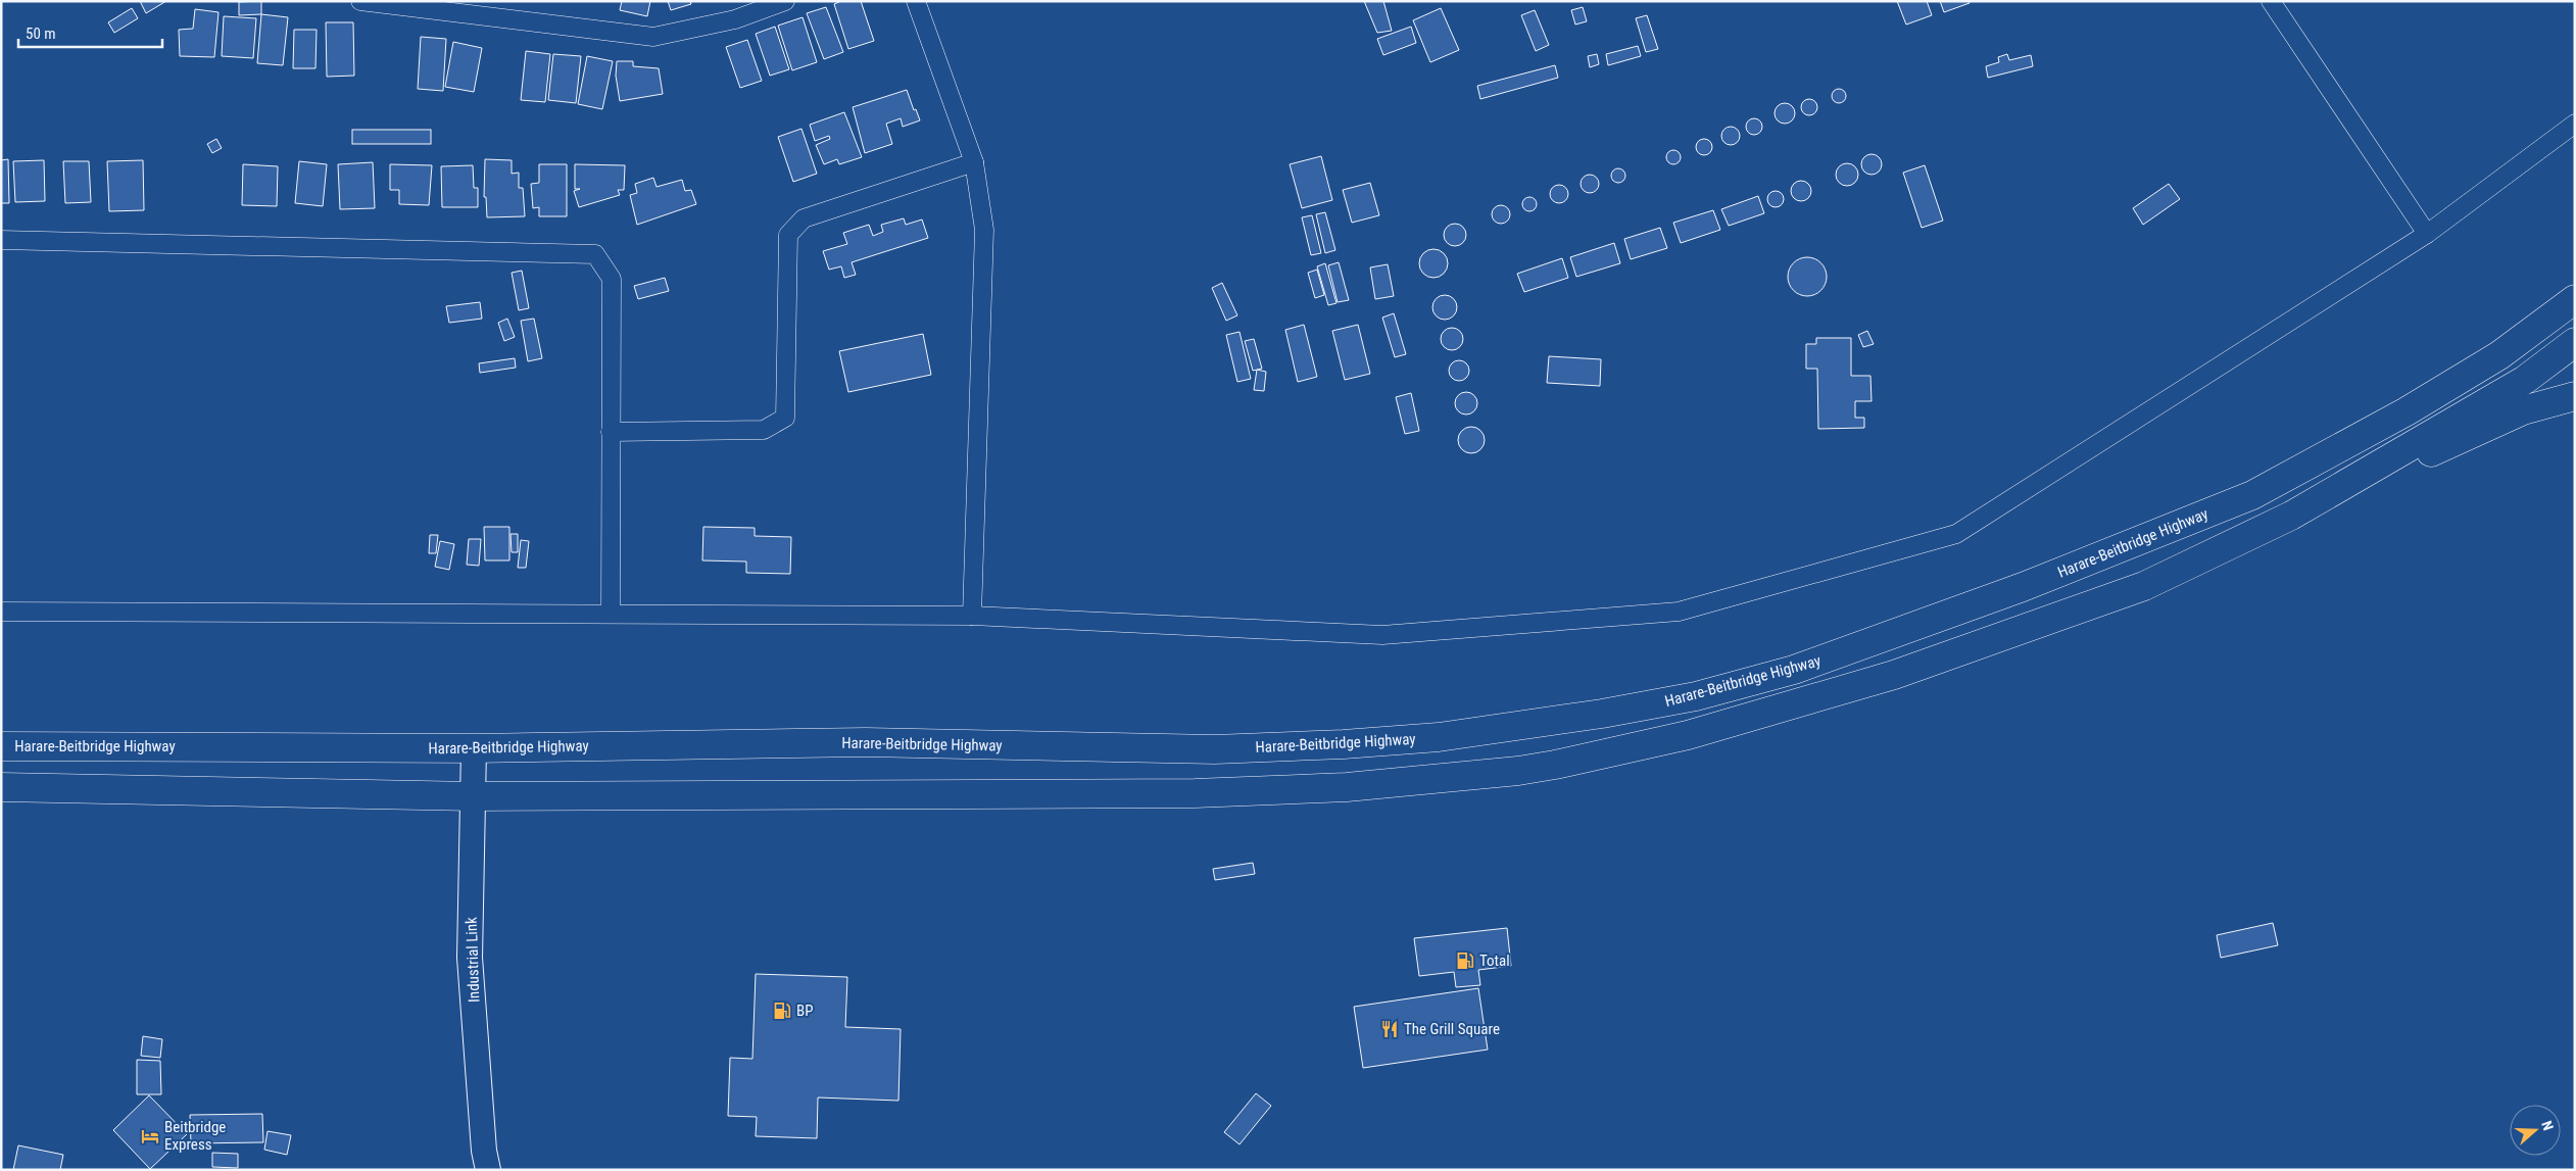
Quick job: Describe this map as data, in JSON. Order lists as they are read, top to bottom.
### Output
{
  "streets": {
    "highway": ["Harare-Beitbridge Highway"],
    "street": ["Industrial Link"]
  },
  "crossings": [
    ["Harare-Beitbridge Highway", "Industrial Link"]
  ],
  "places": {
    "fuel station": ["Total", "BP"],
    "restaurant": ["The Grill Square"],
    "hotel": ["Beitbridge Express"]
  },
  "scale_bar": "50 m",
  "north": "right"
}
